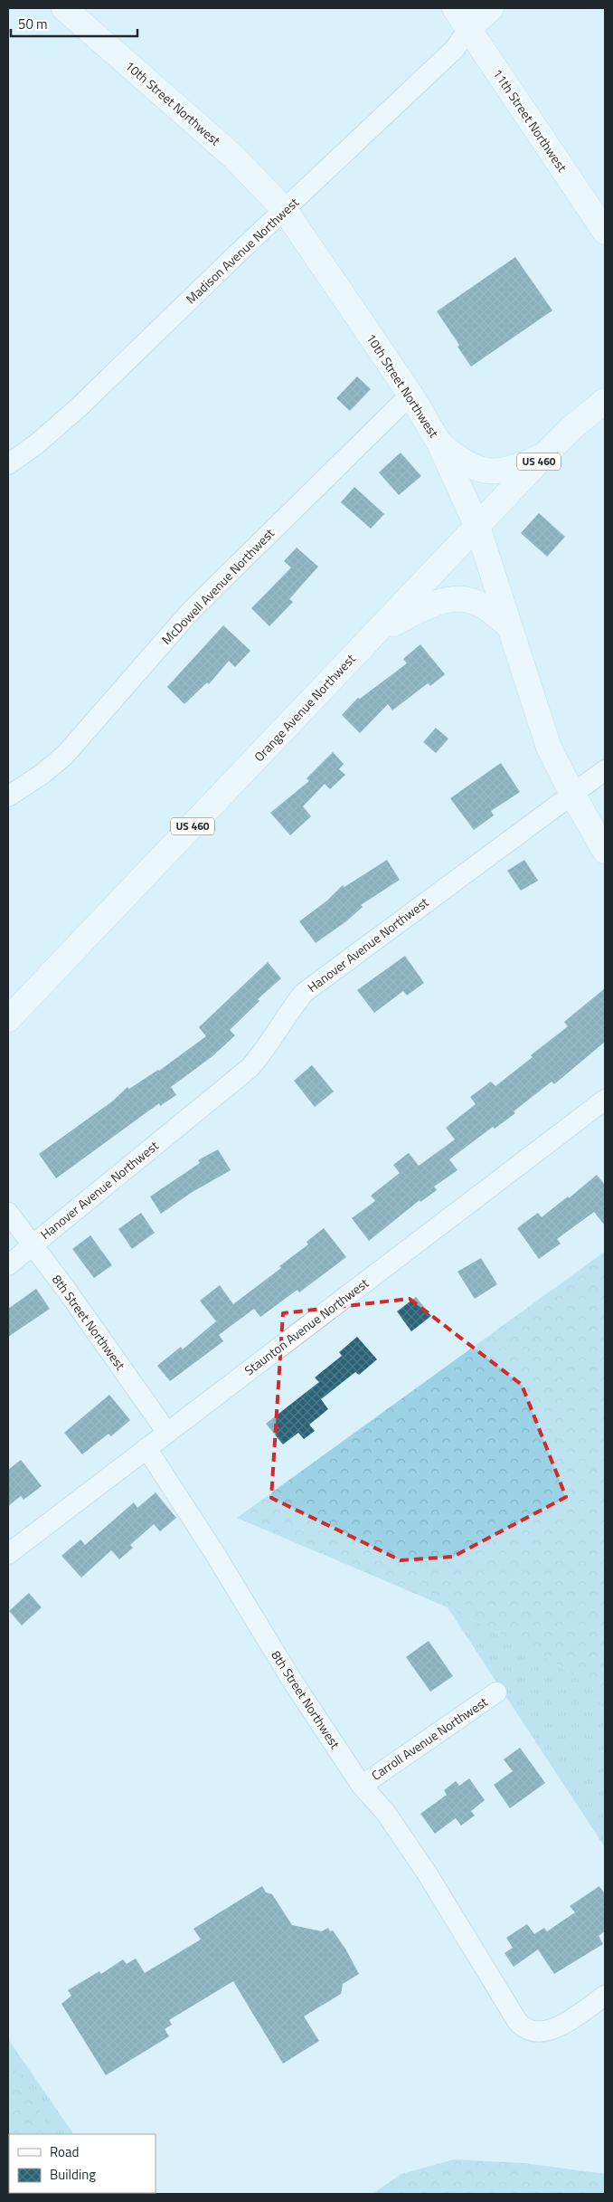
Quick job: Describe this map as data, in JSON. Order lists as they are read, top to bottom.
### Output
{
  "streets": {
    "main road": [
      "10th Street Northwest",
      "11th Street Northwest",
      "US 460",
      "Orange Avenue Northwest"
    ],
    "street": [
      "Madison Avenue Northwest",
      "McDowell Avenue Northwest",
      "Hanover Avenue Northwest",
      "8th Street Northwest",
      "Staunton Avenue Northwest",
      "Carroll Avenue Northwest"
    ]
  },
  "crossings": [
    ["10th Street Northwest", "Madison Avenue Northwest"],
    ["10th Street Northwest", "McDowell Avenue Northwest"],
    ["10th Street Northwest", "Orange Avenue Northwest"],
    ["10th Street Northwest", "Hanover Avenue Northwest"],
    ["11th Street Northwest", "Madison Avenue Northwest"],
    ["Hanover Avenue Northwest", "8th Street Northwest"],
    ["8th Street Northwest", "Staunton Avenue Northwest"],
    ["8th Street Northwest", "Carroll Avenue Northwest"]
  ],
  "legend": ["Road", "Building"],
  "scale_bar": "50 m"
}
